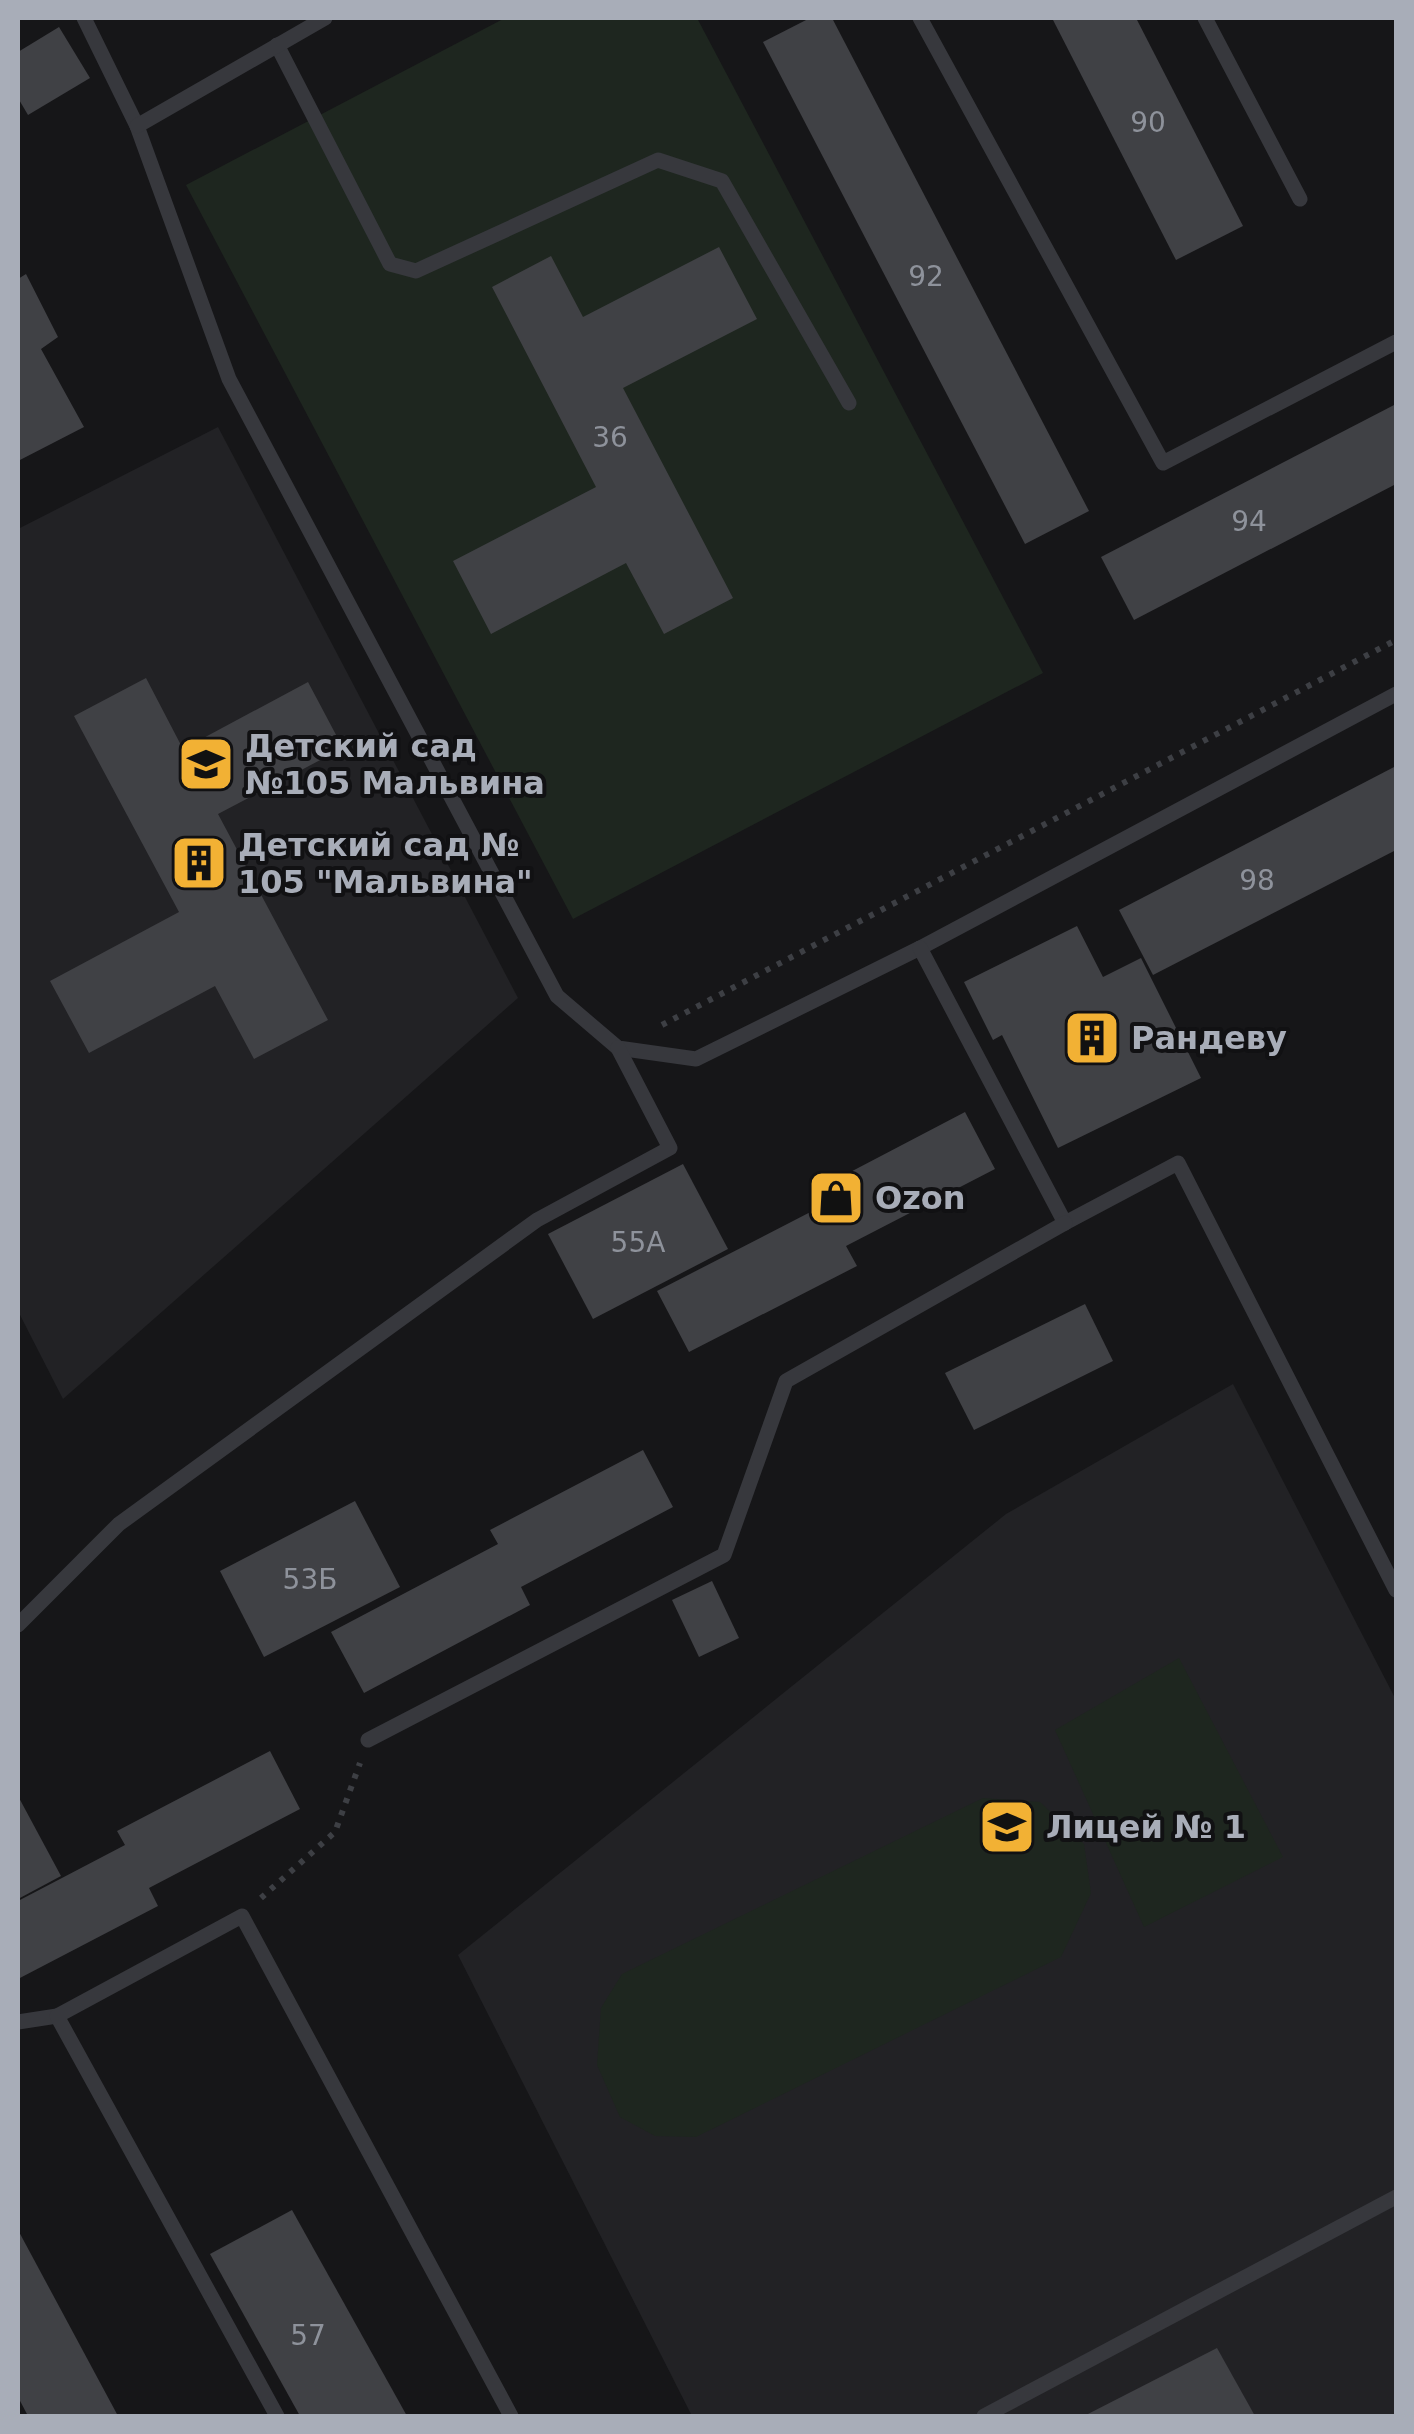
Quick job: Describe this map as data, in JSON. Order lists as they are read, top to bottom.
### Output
{
  "places": {
    "school or university": ["Детский сад №105 Мальвина", "Лицей № 1"],
    "building": ["Детский сад № 105 \"Мальвина\"", "Рандеву"],
    "shop": ["Ozon"]
  },
  "house_numbers": [
    "90",
    "92",
    "36",
    "94",
    "98",
    "55А",
    "53Б",
    "57"
  ]
}
